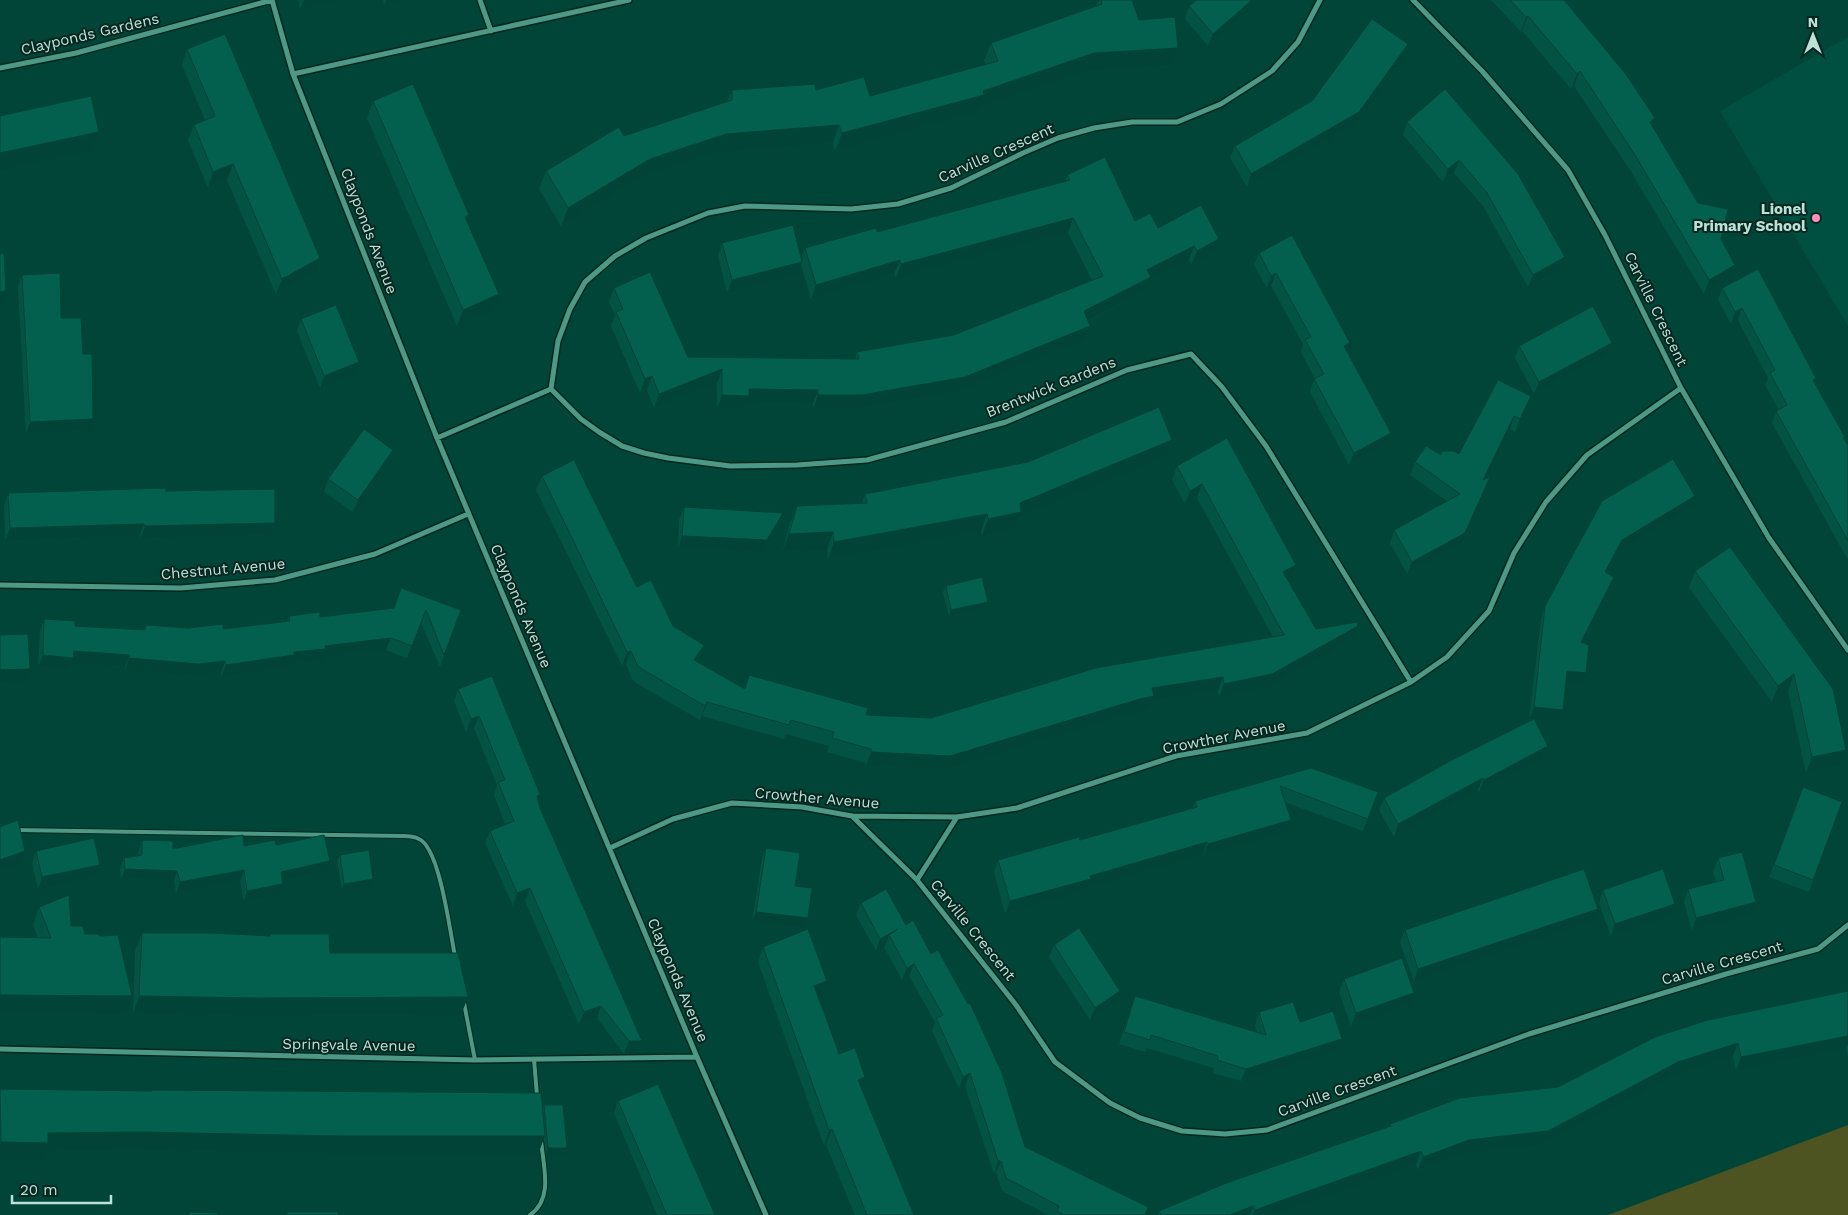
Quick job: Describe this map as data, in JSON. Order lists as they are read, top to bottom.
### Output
{
  "streets": {
    "street": [
      "Clayponds Gardens",
      "Carville Crescent",
      "Clayponds Avenue",
      "Brentwick Gardens",
      "Chestnut Avenue",
      "Crowther Avenue",
      "Springvale Avenue"
    ]
  },
  "crossings": [
    ["Clayponds Gardens", "Clayponds Avenue"],
    ["Carville Crescent", "Brentwick Gardens"],
    ["Carville Crescent", "Crowther Avenue"],
    ["Clayponds Avenue", "Chestnut Avenue"],
    ["Clayponds Avenue", "Crowther Avenue"],
    ["Clayponds Avenue", "Springvale Avenue"],
    ["Brentwick Gardens", "Crowther Avenue"]
  ],
  "places": ["Lionel Primary School"],
  "scale_bar": "20 m",
  "north": "top"
}
